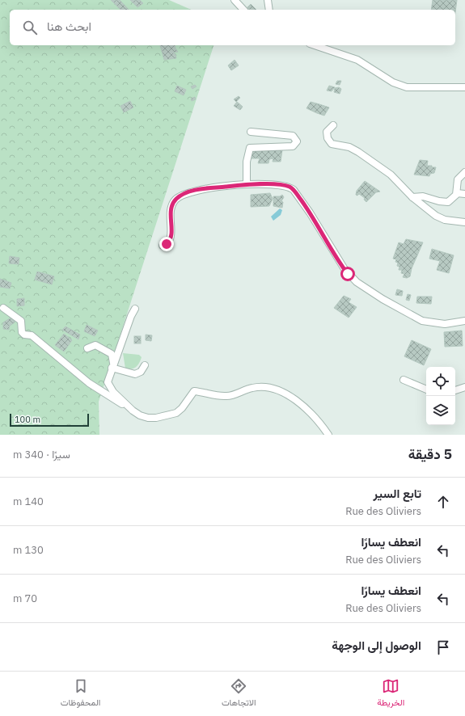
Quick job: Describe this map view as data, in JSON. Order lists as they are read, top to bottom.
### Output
{
  "scale_bar": "100 m",
  "page": {
    "search": "ابحث هنا",
    "scale": "100 m",
    "heading": ["5 دقيقة", "سيرًا · 340 m"],
    "list": [
      ["تابع السير", "Rue des Oliviers", "140 m"],
      ["انعطف يسارًا", "Rue des Oliviers", "130 m"],
      ["انعطف يسارًا", "Rue des Oliviers", "70 m"],
      "الوصول إلى الوجهة"
    ],
    "nav": ["الخريطة", "الاتجاهات", "المحفوظات"]
  }
}
